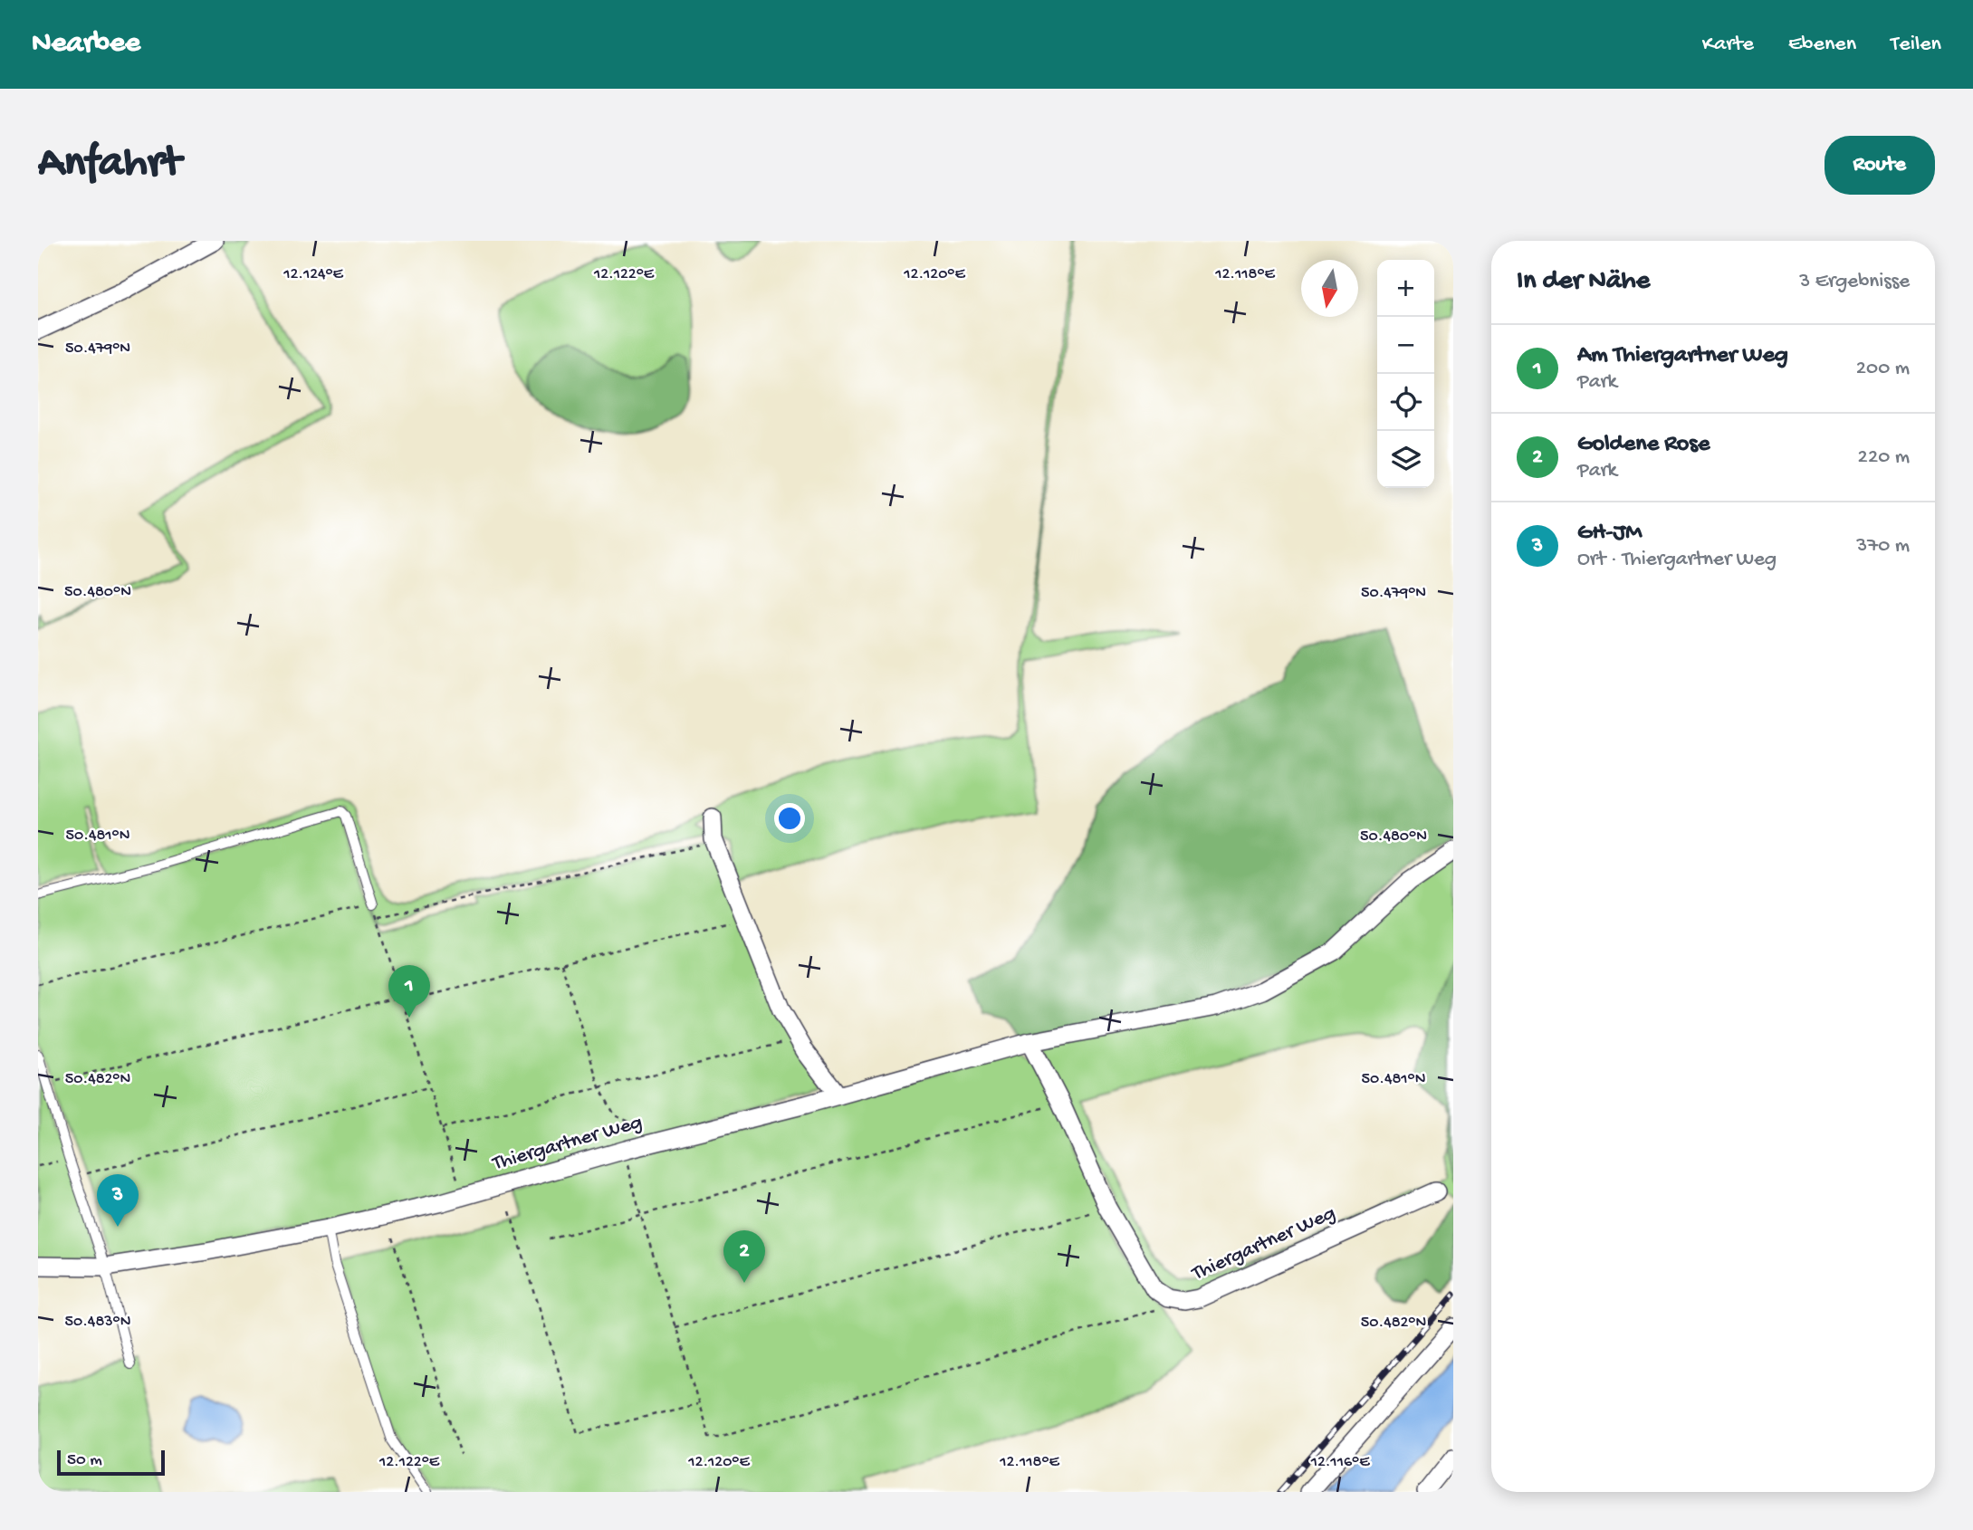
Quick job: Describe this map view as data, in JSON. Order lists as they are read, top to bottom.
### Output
{
  "streets": {
    "street": ["Thiergartner Weg"]
  },
  "scale_bar": "50 m",
  "north": "bottom",
  "page": {
    "header": "Nearbee",
    "nav": ["Karte", "Ebenen", "Teilen"],
    "buttons": "Route",
    "title": "Anfahrt",
    "heading": ["In der Nähe", "3 Ergebnisse"],
    "map_buttons": ["+", "−"],
    "list": [
      {
        "mark": "1",
        "name": "Am Thiergartner Weg",
        "note": "Park",
        "value": "200 m"
      },
      {
        "mark": "2",
        "name": "Goldene Rose",
        "note": "Park",
        "value": "220 m"
      },
      {
        "mark": "3",
        "name": "GH-JM",
        "note": "Ort · Thiergartner Weg",
        "value": "370 m"
      }
    ],
    "pins": ["1", "3", "2"],
    "scale": "50 m"
  },
  "coordinates": [
    "12.124°E",
    "12.122°E",
    "12.120°E",
    "12.118°E",
    "50.479°N",
    "50.480°N",
    "50.481°N",
    "50.482°N",
    "50.483°N",
    "12.116°E"
  ]
}
